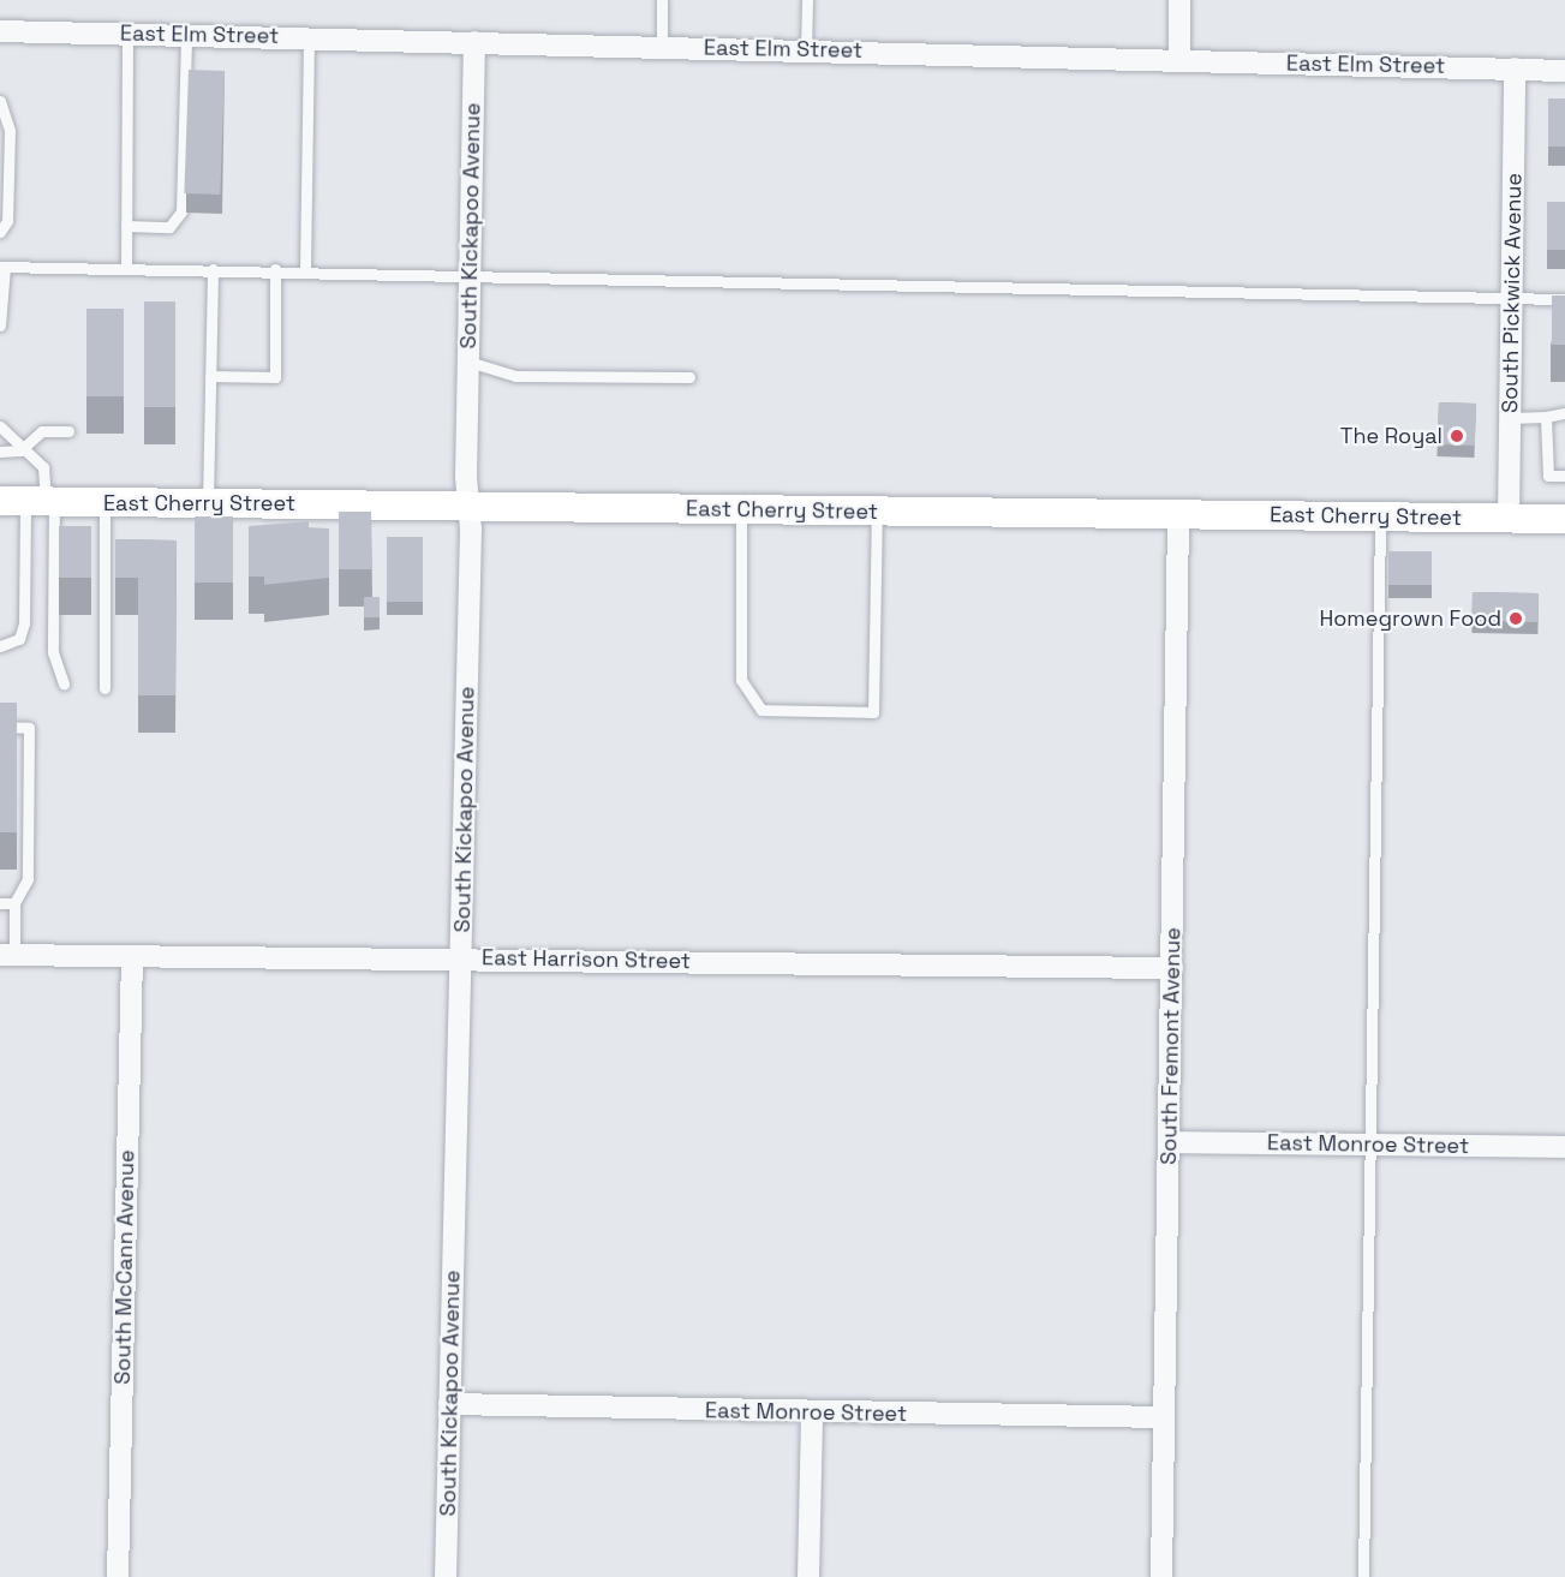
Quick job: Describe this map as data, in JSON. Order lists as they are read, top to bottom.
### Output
{
  "streets": {
    "street": [
      "East Elm Street",
      "South Kickapoo Avenue",
      "South Pickwick Avenue",
      "East Cherry Street",
      "East Harrison Street",
      "South Fremont Avenue",
      "East Monroe Street",
      "South McCann Avenue"
    ]
  },
  "crossings": [
    ["East Elm Street", "South Kickapoo Avenue"],
    ["East Elm Street", "South Pickwick Avenue"],
    ["South Kickapoo Avenue", "East Cherry Street"],
    ["South Kickapoo Avenue", "East Harrison Street"],
    ["South Kickapoo Avenue", "East Monroe Street"],
    ["South Pickwick Avenue", "East Cherry Street"],
    ["East Cherry Street", "South Fremont Avenue"],
    ["East Harrison Street", "South Fremont Avenue"],
    ["East Harrison Street", "South McCann Avenue"],
    ["South Fremont Avenue", "East Monroe Street"]
  ],
  "places": ["The Royal", "Homegrown Food"]
}
